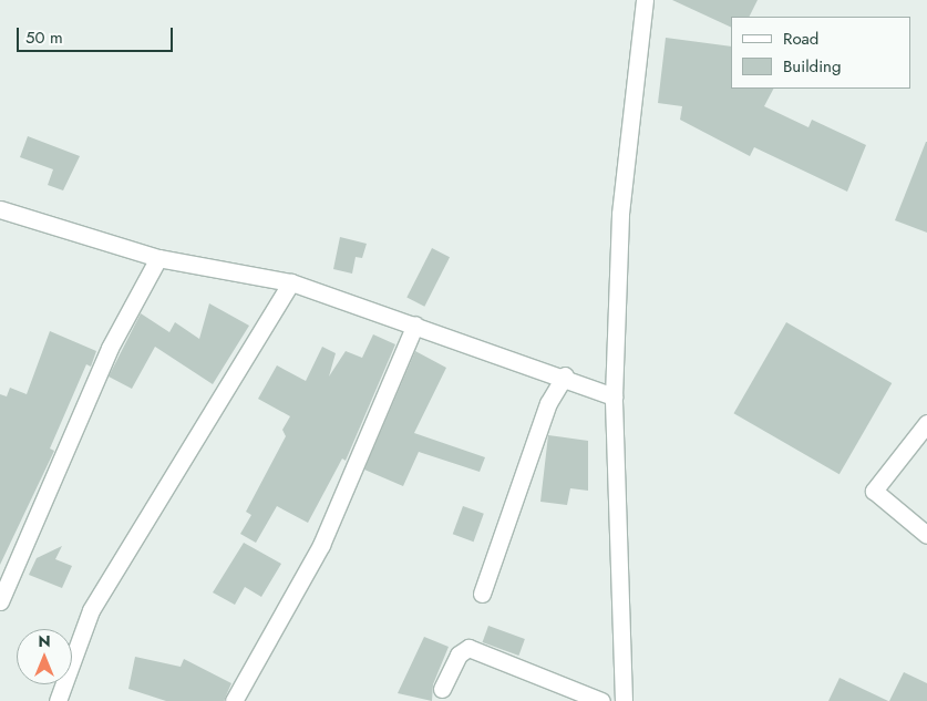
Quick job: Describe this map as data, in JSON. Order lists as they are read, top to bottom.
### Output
{
  "legend": ["Road", "Building"],
  "scale_bar": "50 m",
  "north": "top"
}
